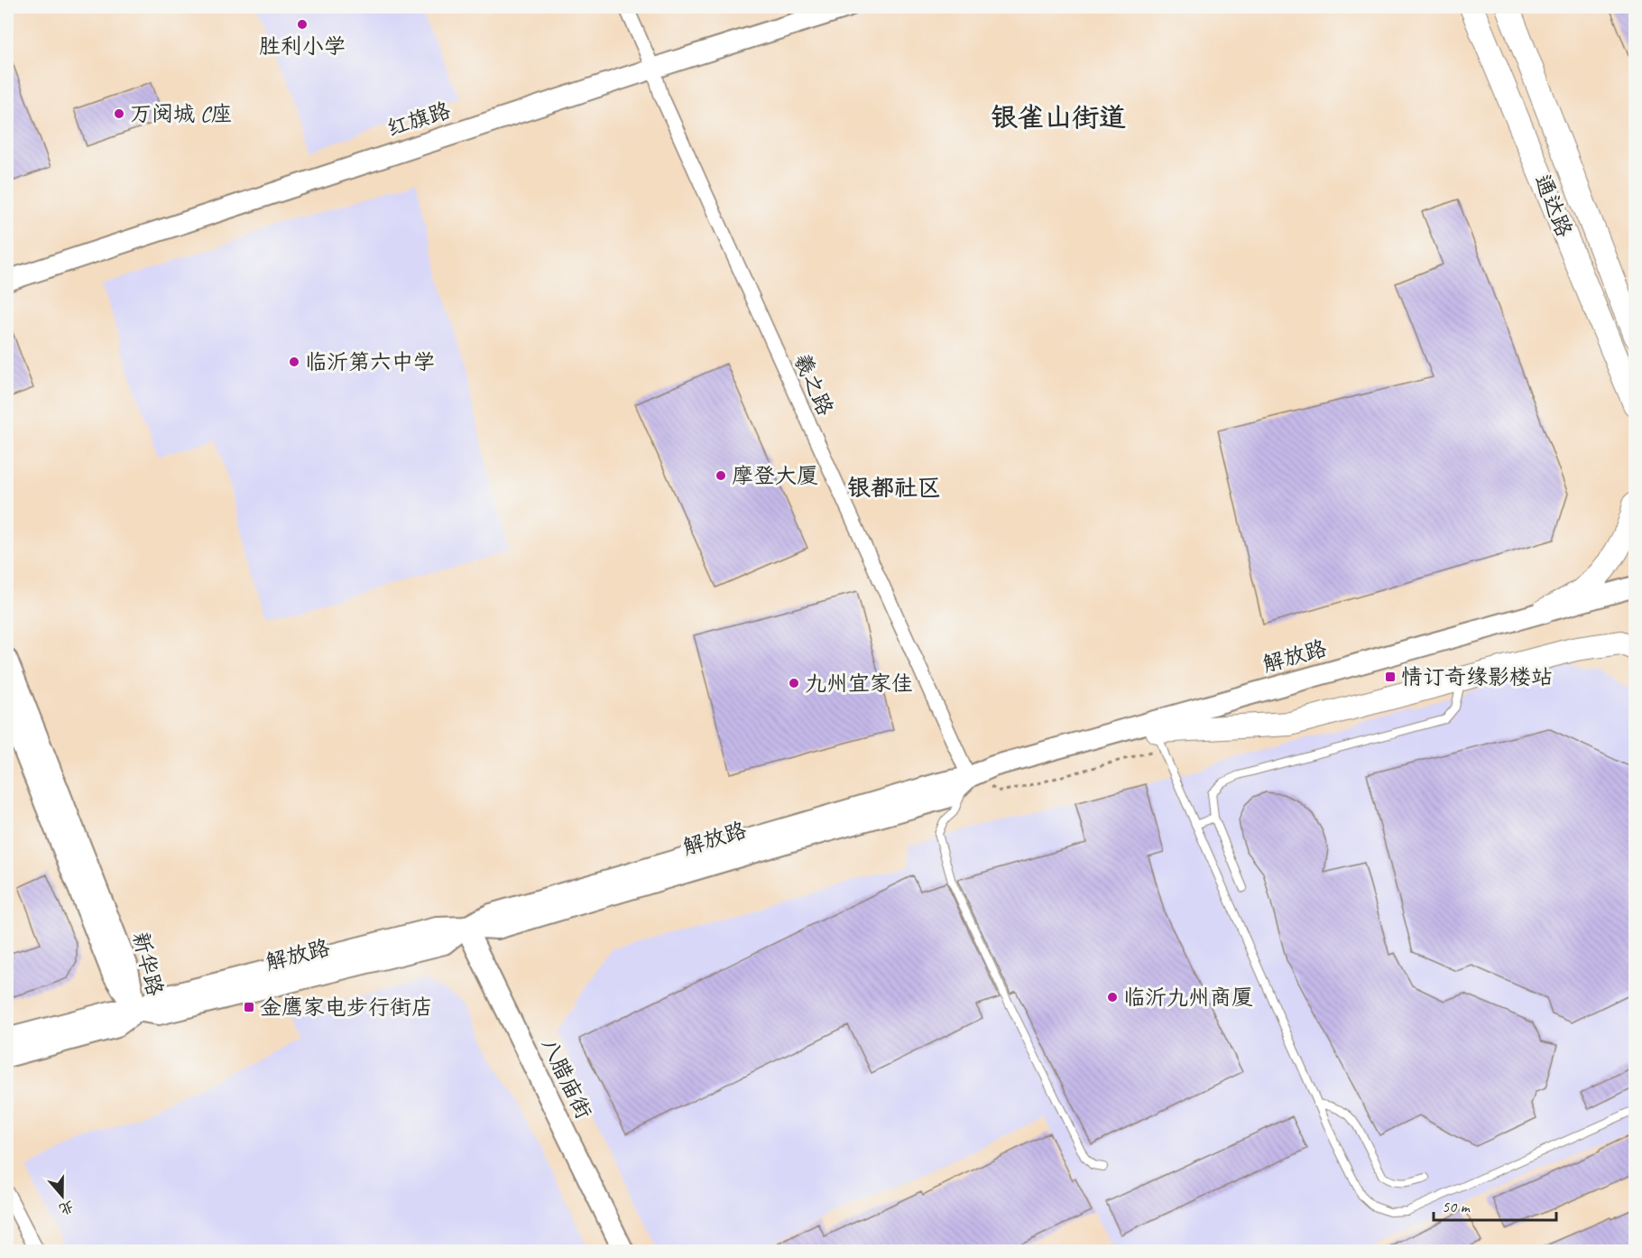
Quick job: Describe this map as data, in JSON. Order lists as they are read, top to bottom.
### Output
{
  "streets": {
    "main road": [
      "红旗路",
      "通达路",
      "解放路",
      "新华路",
      "八腊庙街"
    ],
    "street": ["羲之路"]
  },
  "crossings": [
    ["红旗路", "羲之路"],
    ["羲之路", "解放路"],
    ["解放路", "新华路"],
    ["解放路", "八腊庙街"]
  ],
  "districts": ["银雀山街道", "银都社区"],
  "places": {
    "other": [
      "胜利小学",
      "万阅城 C座",
      "临沂第六中学",
      "摩登大厦",
      "九州宜家佳",
      "临沂九州商厦"
    ],
    "transit": ["情订奇缘影楼站", "金鹰家电步行街店"]
  },
  "scale_bar": "50 m",
  "north": "bottom"
}
